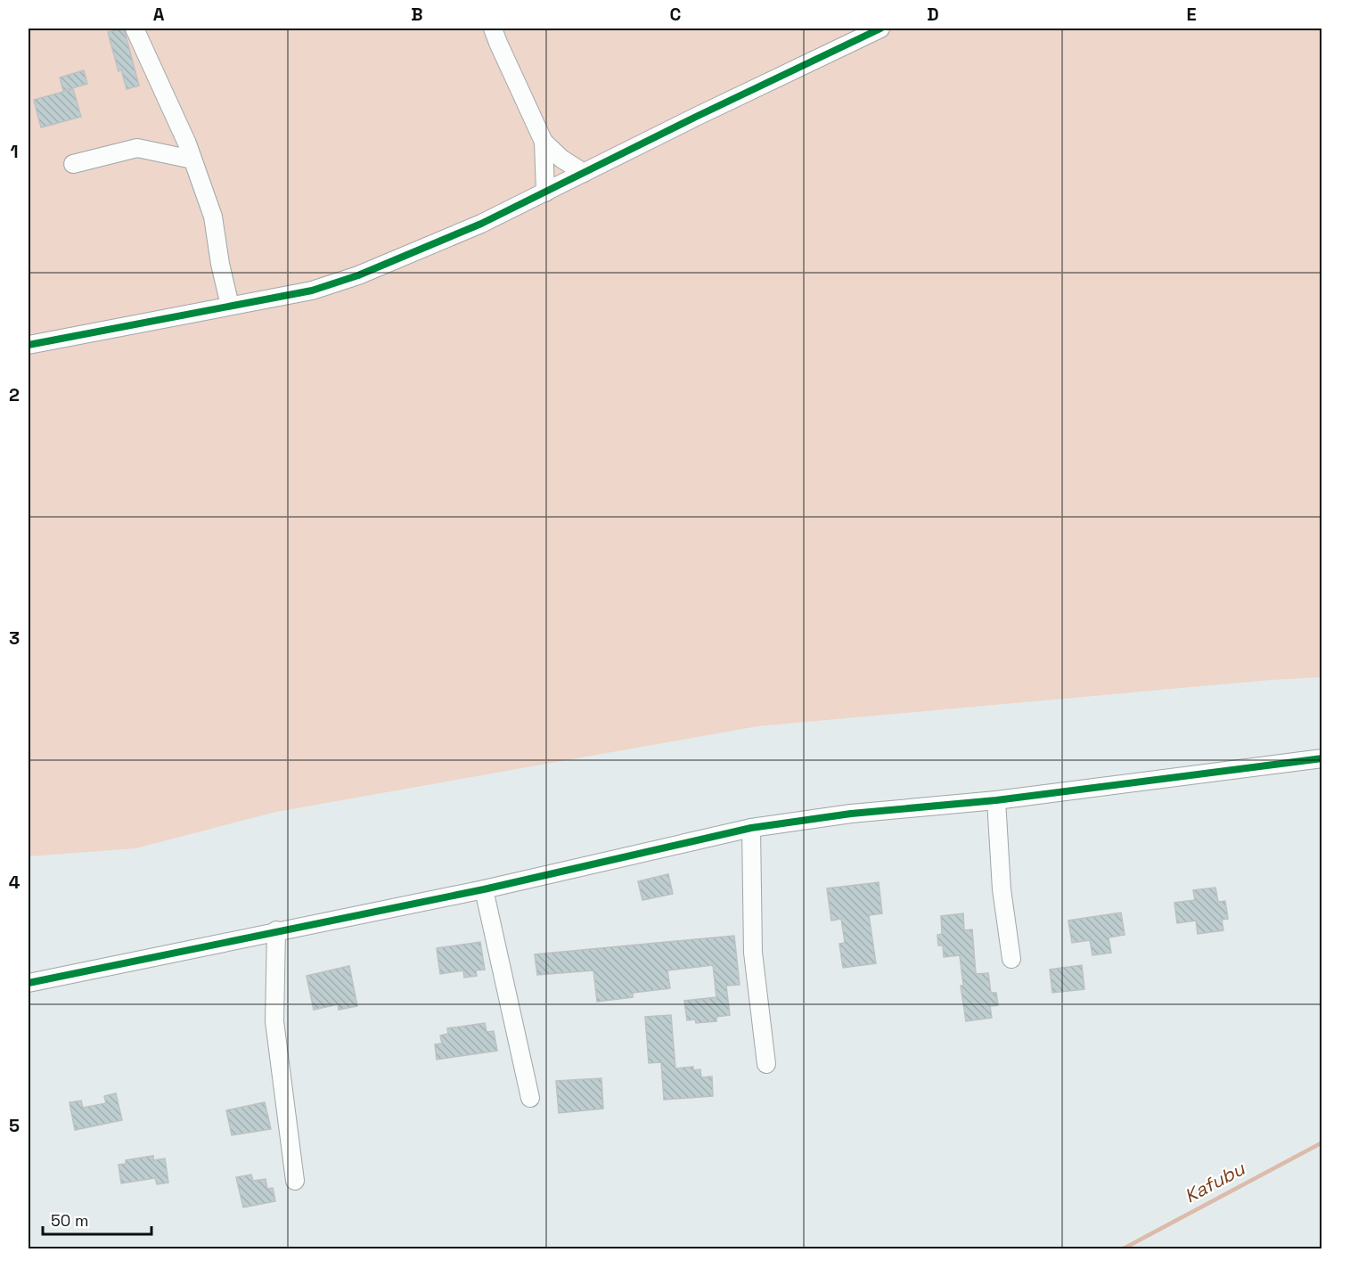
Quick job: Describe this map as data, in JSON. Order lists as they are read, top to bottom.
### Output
{
  "water": ["Kafubu"],
  "scale_bar": "50 m",
  "grid": {
    "columns": [
      "A",
      "B",
      "C",
      "D",
      "E"
    ],
    "rows": [
      "1",
      "2",
      "3",
      "4",
      "5"
    ]
  }
}
